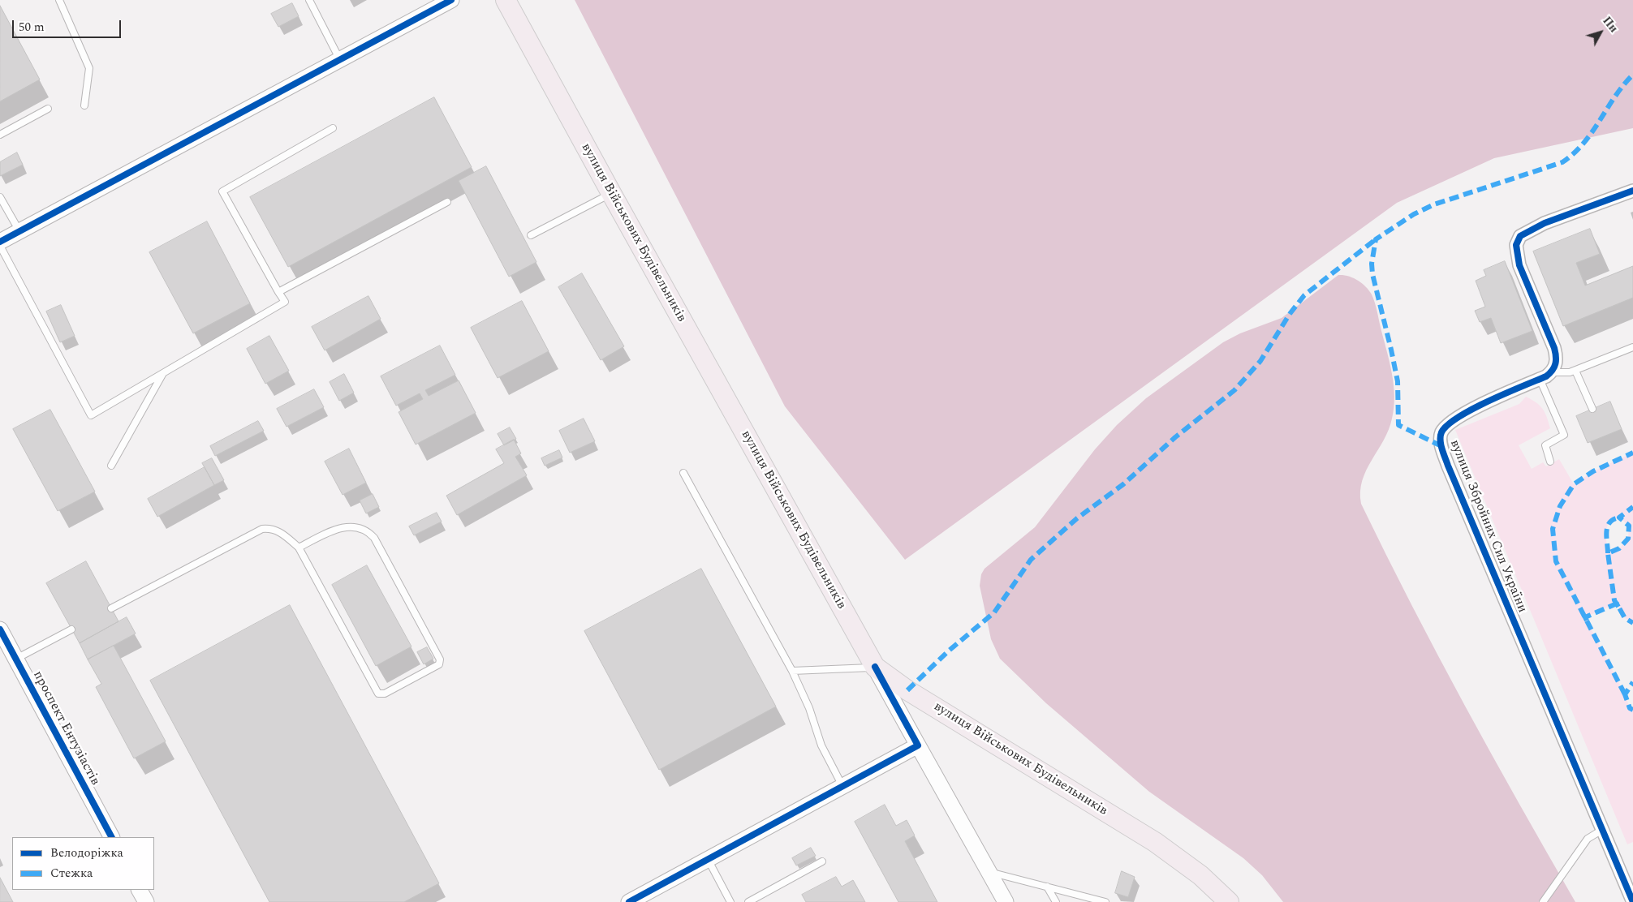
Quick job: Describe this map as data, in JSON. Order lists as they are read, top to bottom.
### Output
{
  "streets": {
    "main road": ["вулиця Військових Будівельників"],
    "street": ["вулиця Збройних Сил України", "проспект Ентузіастів"]
  },
  "legend": ["Велодоріжка", "Стежка"],
  "scale_bar": "50 m",
  "north": "top right"
}
